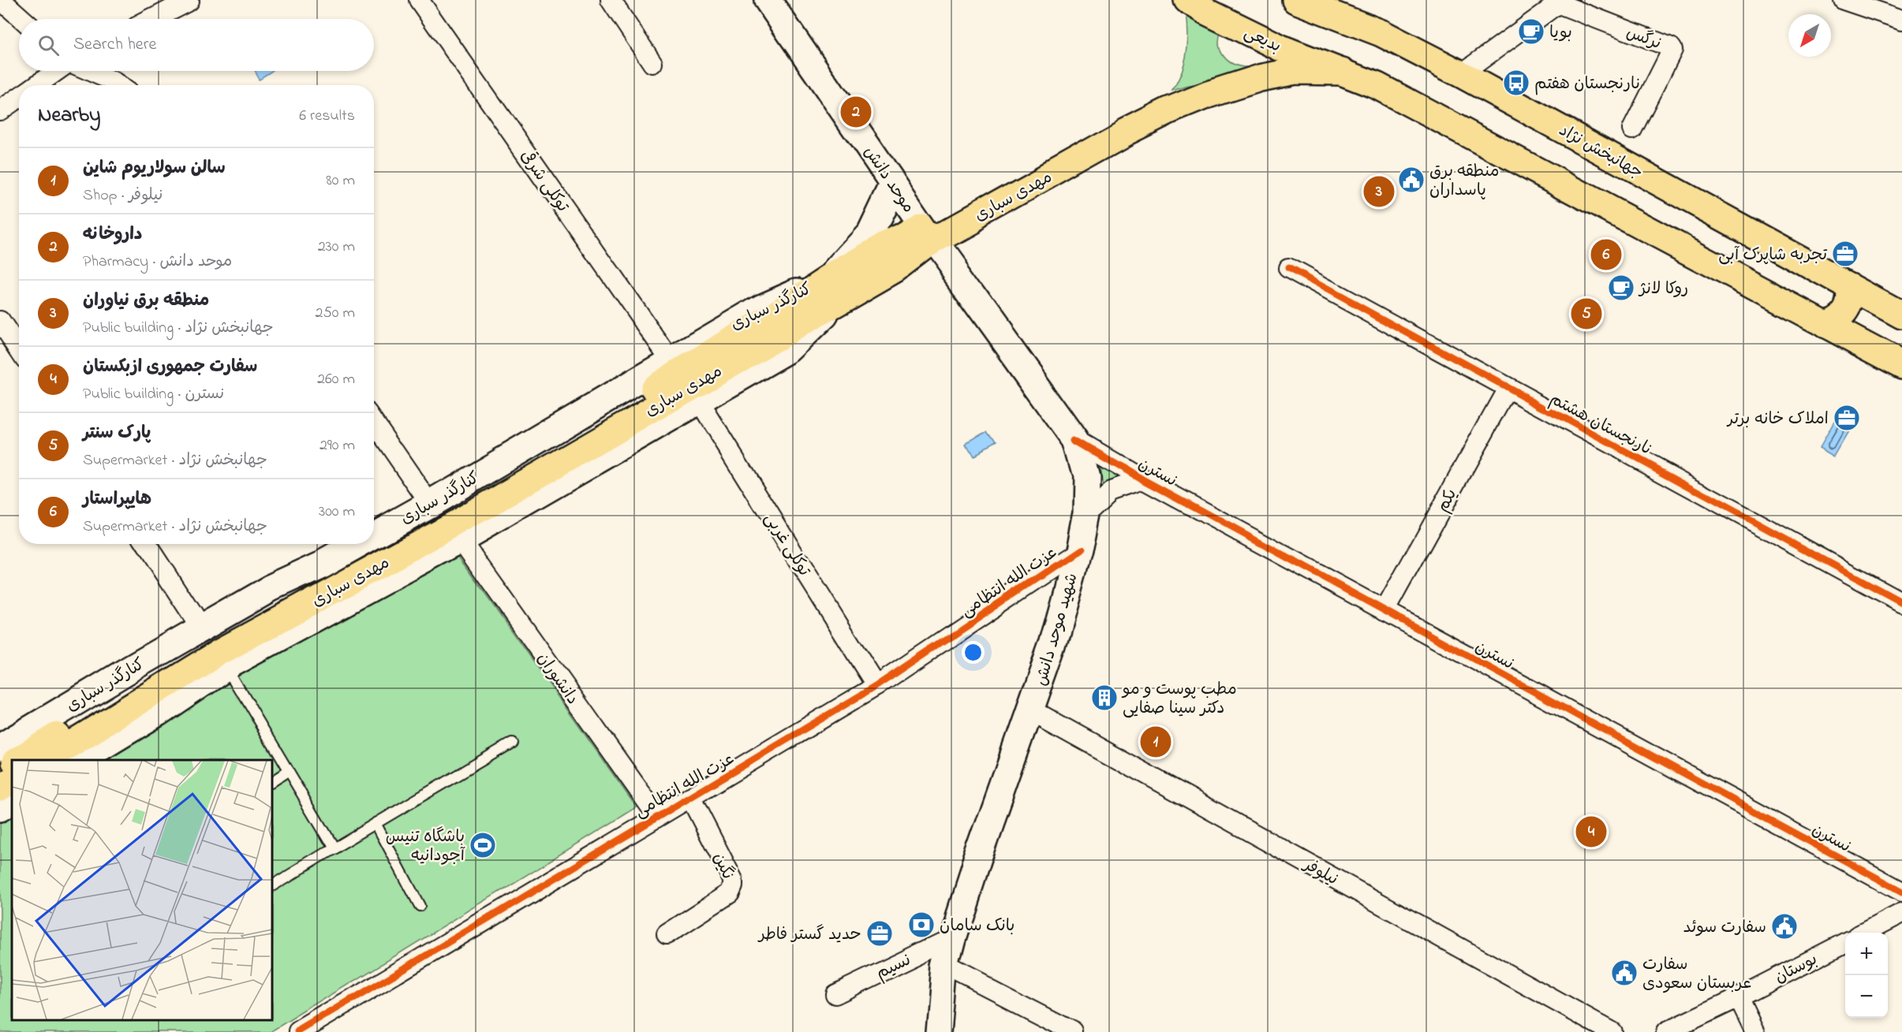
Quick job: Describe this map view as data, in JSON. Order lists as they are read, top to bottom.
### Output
{
  "streets": {
    "main road": [
      "بدیعی",
      "جهانبخش نژاد",
      "موحد دانش",
      "مهدی سباری",
      "کنارگذر سباری",
      "شهید موحد دانش"
    ],
    "street": [
      "نرگس",
      "توکلی شرقی",
      "نارنجستان هشتم",
      "نسترن",
      "یکم",
      "توکلی غربی",
      "عزت الله انتظامی",
      "دانشوران",
      "نگین",
      "نیلوفر",
      "نسیم",
      "بوستان"
    ]
  },
  "crossings": [
    ["نرگس", "جهانبخش نژاد"],
    ["بدیعی", "مهدی سباری"],
    ["موحد دانش", "مهدی سباری"],
    ["موحد دانش", "شهید موحد دانش"],
    ["توکلی شرقی", "کنارگذر سباری"],
    ["مهدی سباری", "کنارگذر سباری"],
    ["مهدی سباری", "شهید موحد دانش"],
    ["کنارگذر سباری", "توکلی غربی"],
    ["کنارگذر سباری", "دانشوران"],
    ["نارنجستان هشتم", "یکم"],
    ["نسترن", "یکم"],
    ["نسترن", "شهید موحد دانش"],
    ["توکلی غربی", "عزت الله انتظامی"],
    ["عزت الله انتظامی", "شهید موحد دانش"],
    ["عزت الله انتظامی", "دانشوران"],
    ["عزت الله انتظامی", "نگین"],
    ["شهید موحد دانش", "نیلوفر"],
    ["شهید موحد دانش", "نسیم"]
  ],
  "places": {
    "cafe": ["بویا", "روکا لانژ"],
    "bus stop": ["نارنجستان هفتم"],
    "public building": ["منطقه برق پاسداران", "سفارت سوئد", "سفارت عربستان سعودی"],
    "office": ["تجربه شاپرک آبی", "املاک خانه برتر", "حدید گستر فاطر"],
    "building": ["مطب پوست و مو دکتر سینا صفایی"],
    "sports": ["باشگاه تنیس آجودانیه"],
    "bank": ["بانک سامان"]
  },
  "north": "bottom left",
  "page": {
    "search": "Search here",
    "heading": ["Nearby", "6 results"],
    "pins": [
      "2",
      "3",
      "6",
      "5",
      "1",
      "4"
    ],
    "list": [
      {
        "mark": "1",
        "name": "سالن سولاریوم شاین",
        "note": "Shop · نیلوفر",
        "value": "80 m"
      },
      {
        "mark": "2",
        "name": "داروخانه",
        "note": "Pharmacy · موحد دانش",
        "value": "230 m"
      },
      {
        "mark": "3",
        "name": "منطقه برق نیاوران",
        "note": "Public building · جهانبخش نژاد",
        "value": "250 m"
      },
      {
        "mark": "4",
        "name": "سفارت جمهوری ازبکستان",
        "note": "Public building · نسترن",
        "value": "260 m"
      },
      {
        "mark": "5",
        "name": "پارک سنتر",
        "note": "Supermarket · جهانبخش نژاد",
        "value": "290 m"
      },
      {
        "mark": "6",
        "name": "هایپراستار",
        "note": "Supermarket · جهانبخش نژاد",
        "value": "300 m"
      }
    ],
    "map_buttons": ["+", "−"]
  }
}
